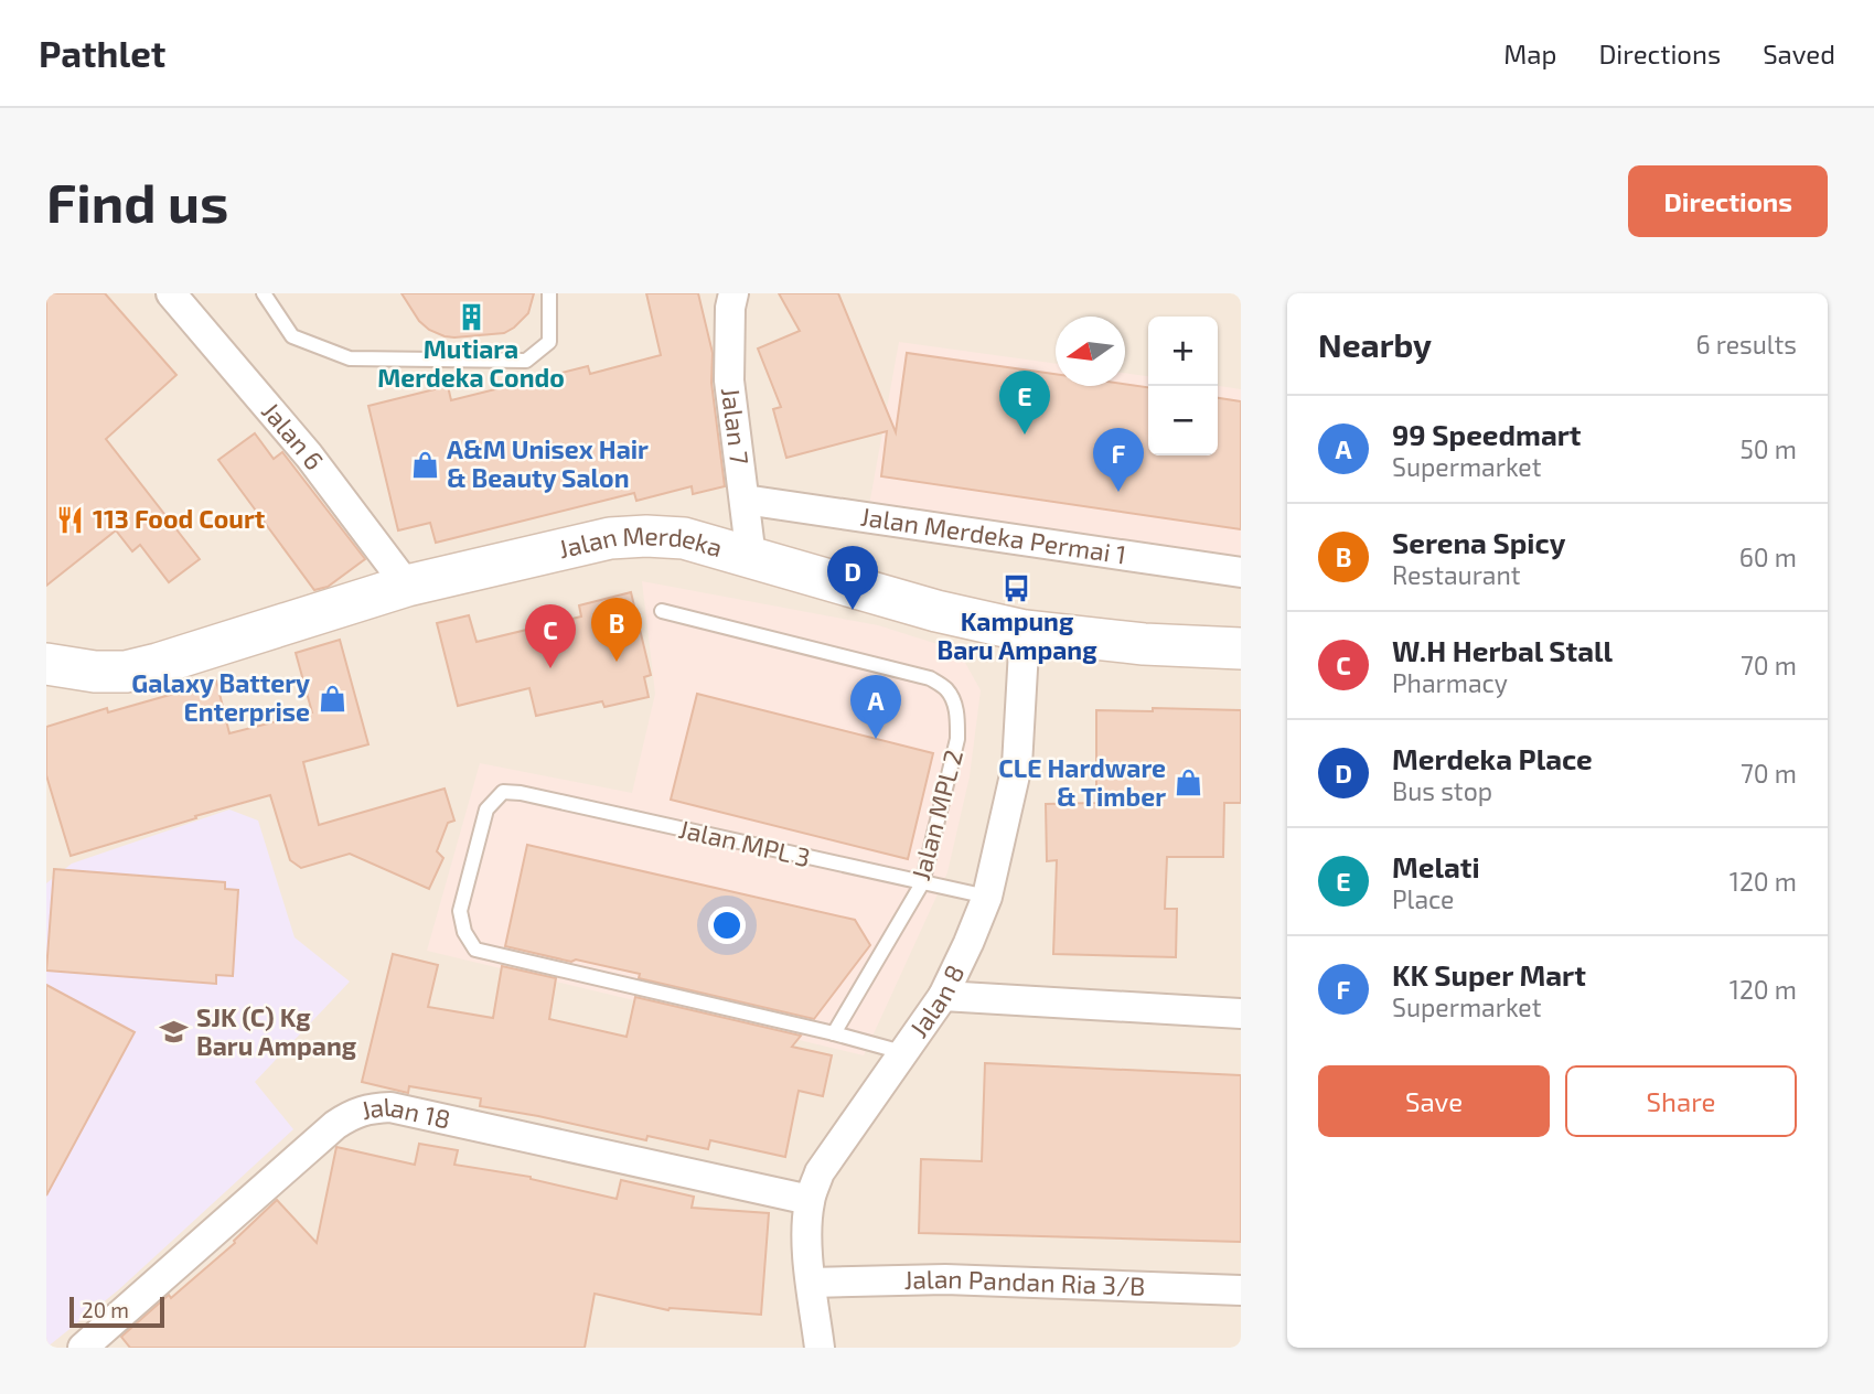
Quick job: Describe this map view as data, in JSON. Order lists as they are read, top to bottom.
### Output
{
  "streets": {
    "street": [
      "Jalan 7",
      "Jalan 6",
      "Jalan Merdeka Permai 1",
      "Jalan Merdeka",
      "Jalan 8",
      "Jalan 18",
      "Jalan Pandan Ria 3/B"
    ],
    "lane": ["Jalan MPL 2", "Jalan MPL 3"]
  },
  "crossings": [
    ["Jalan 7", "Jalan Merdeka Permai 1"],
    ["Jalan 7", "Jalan Merdeka"],
    ["Jalan 6", "Jalan Merdeka"],
    ["Jalan Merdeka", "Jalan 8"],
    ["Jalan MPL 2", "Jalan MPL 3"],
    ["Jalan MPL 3", "Jalan 8"],
    ["Jalan 8", "Jalan 18"],
    ["Jalan 8", "Jalan Pandan Ria 3/B"]
  ],
  "places": {
    "building": ["Mutiara Merdeka Condo"],
    "shop": ["A&M Unisex Hair & Beauty Salon", "Galaxy Battery Enterprise", "CLE Hardware & Timber"],
    "restaurant": ["113 Food Court"],
    "bus stop": ["Kampung Baru Ampang"],
    "school or university": ["SJK (C) Kg Baru Ampang"]
  },
  "scale_bar": "20 m",
  "north": "left",
  "page": {
    "header": "Pathlet",
    "nav": ["Map", "Directions", "Saved"],
    "buttons": [
      "Directions",
      ["Save", "Share"]
    ],
    "title": "Find us",
    "heading": ["Nearby", "6 results"],
    "map_buttons": ["+", "−"],
    "pins": [
      "E",
      "F",
      "D",
      "B",
      "C",
      "A"
    ],
    "list": [
      {
        "mark": "A",
        "name": "99 Speedmart",
        "note": "Supermarket",
        "value": "50 m"
      },
      {
        "mark": "B",
        "name": "Serena Spicy",
        "note": "Restaurant",
        "value": "60 m"
      },
      {
        "mark": "C",
        "name": "W.H Herbal Stall",
        "note": "Pharmacy",
        "value": "70 m"
      },
      {
        "mark": "D",
        "name": "Merdeka Place",
        "note": "Bus stop",
        "value": "70 m"
      },
      {
        "mark": "E",
        "name": "Melati",
        "note": "Place",
        "value": "120 m"
      },
      {
        "mark": "F",
        "name": "KK Super Mart",
        "note": "Supermarket",
        "value": "120 m"
      }
    ],
    "scale": "20 m"
  }
}
